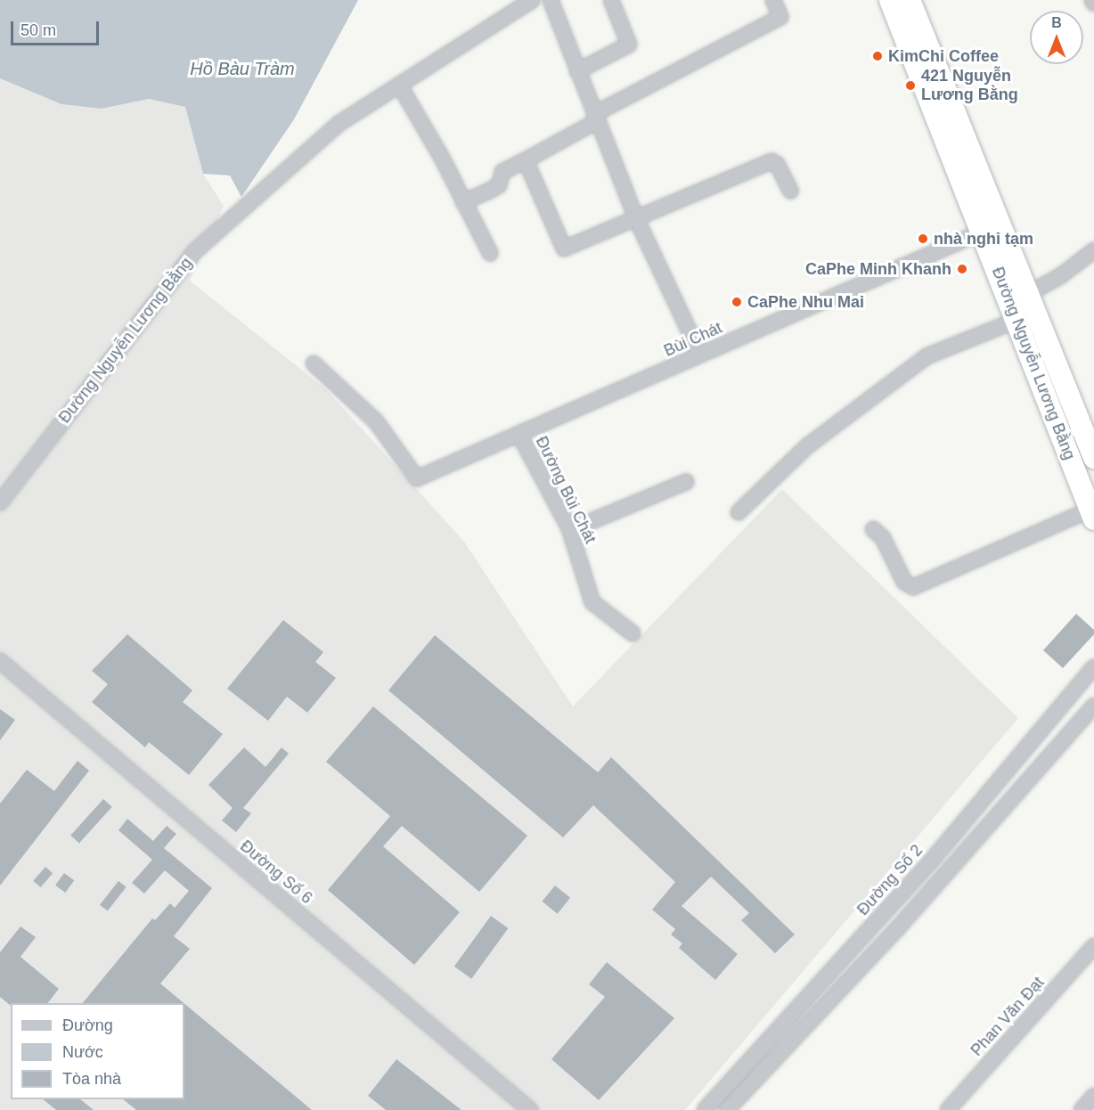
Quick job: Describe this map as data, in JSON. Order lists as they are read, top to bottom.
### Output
{
  "streets": {
    "highway": ["Đường Nguyễn Lương Bằng"],
    "street": [
      "Bùi Chát",
      "Đường Bùi Chát",
      "Đường Số 6",
      "Đường Số 2",
      "Phan Văn Đạt"
    ]
  },
  "crossings": [
    ["Bùi Chát", "Đường Nguyễn Lương Bằng"],
    ["Bùi Chát", "Đường Bùi Chát"]
  ],
  "water": ["Hồ Bàu Tràm"],
  "places": [
    "KimChi Coffee",
    "421 Nguyễn Lương Bằng",
    "nhà nghỉ tạm",
    "CaPhe Minh Khanh",
    "CaPhe Nhu Mai"
  ],
  "legend": ["Đường", "Nước", "Tòa nhà"],
  "scale_bar": "50 m",
  "north": "top"
}
